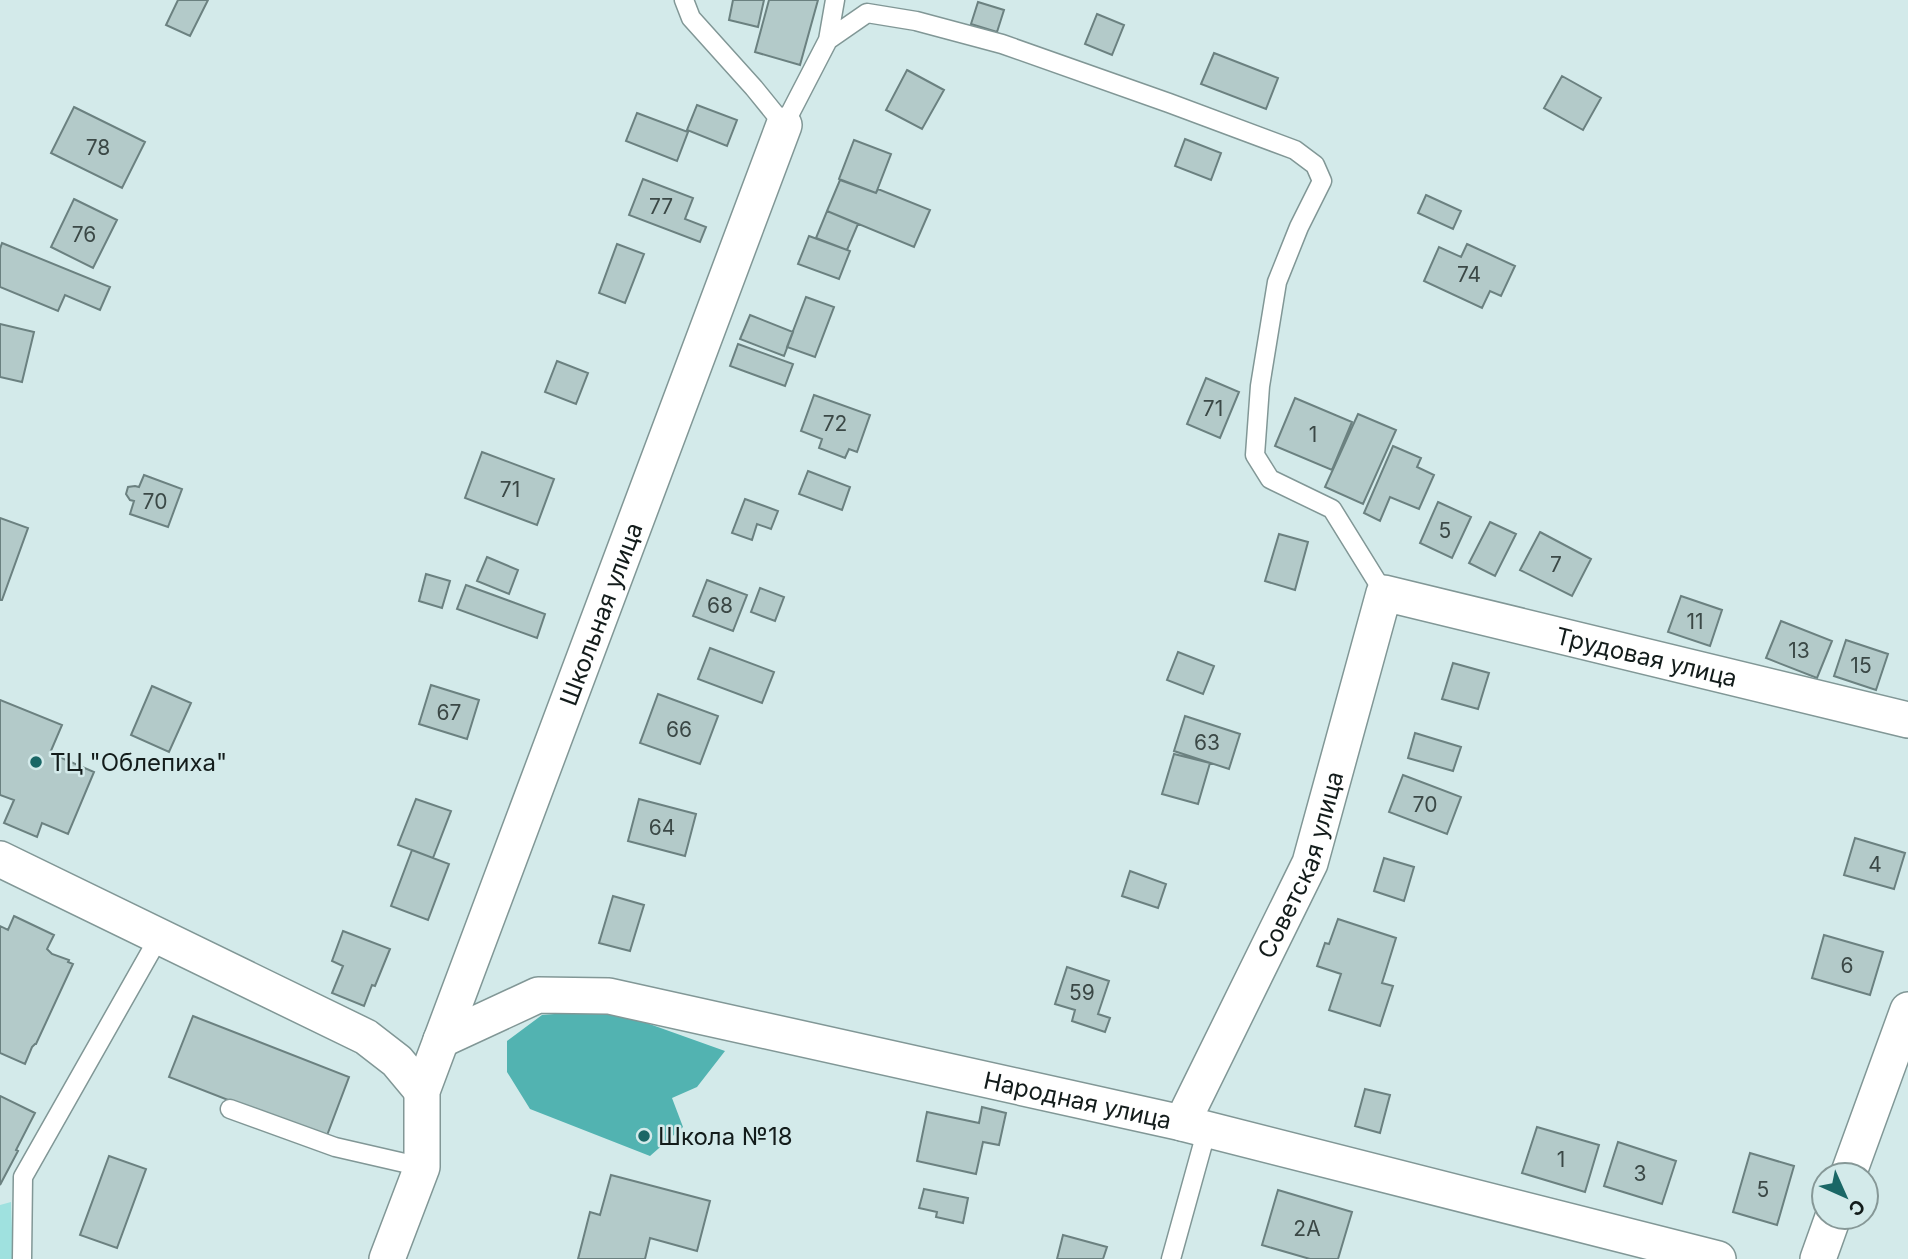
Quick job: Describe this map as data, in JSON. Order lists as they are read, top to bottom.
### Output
{
  "streets": {
    "street": [
      "Школьная улица",
      "Трудовая улица",
      "Советская улица",
      "Народная улица"
    ]
  },
  "crossings": [
    ["Школьная улица", "Народная улица"],
    ["Трудовая улица", "Советская улица"],
    ["Советская улица", "Народная улица"]
  ],
  "places": ["ТЦ \"Облепиха\"", "Школа №18"],
  "house_numbers": [
    "78",
    "77",
    "76",
    "74",
    "71",
    "72",
    "1",
    "71",
    "70",
    "5",
    "7",
    "68",
    "11",
    "13",
    "15",
    "67",
    "66",
    "63",
    "70",
    "64",
    "4",
    "6",
    "59",
    "1",
    "3",
    "5",
    "2А"
  ],
  "north": "bottom right"
}
